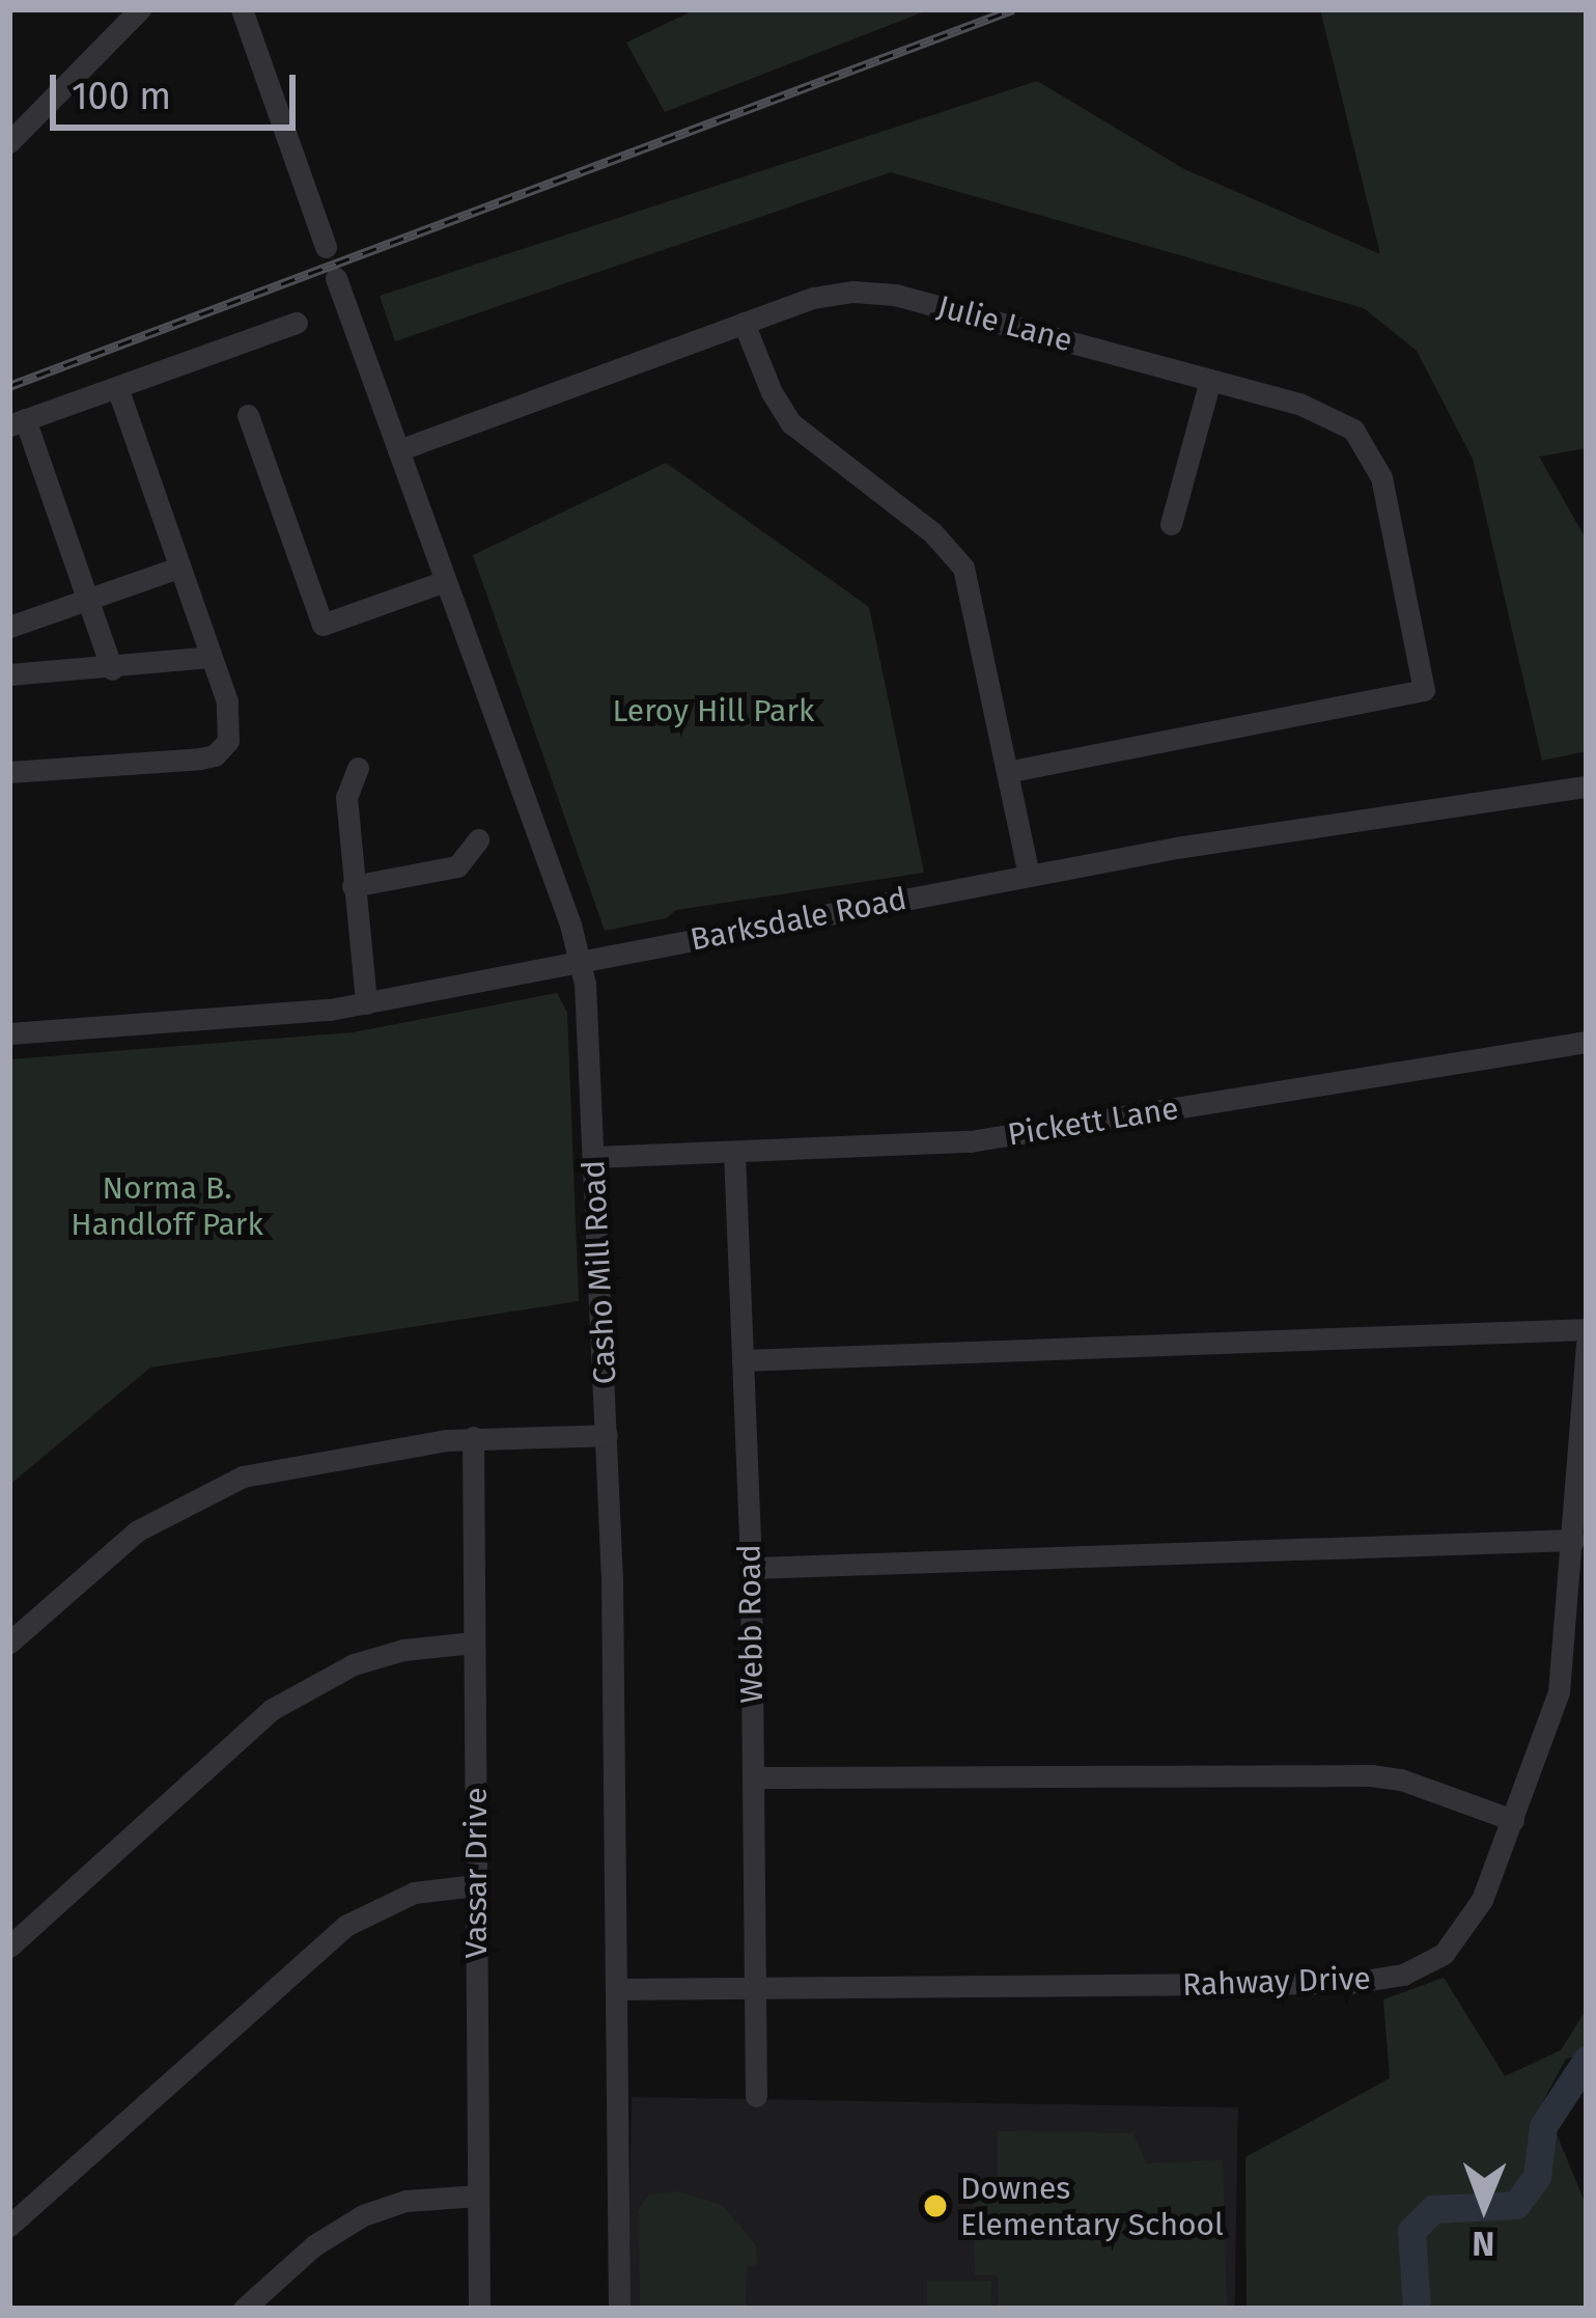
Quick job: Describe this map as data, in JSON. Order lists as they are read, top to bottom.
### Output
{
  "streets": {
    "street": [
      "Julie Lane",
      "Barksdale Road",
      "Pickett Lane",
      "Casho Mill Road",
      "Webb Road",
      "Vassar Drive",
      "Rahway Drive"
    ]
  },
  "crossings": [
    ["Julie Lane", "Casho Mill Road"],
    ["Barksdale Road", "Casho Mill Road"],
    ["Pickett Lane", "Casho Mill Road"],
    ["Pickett Lane", "Webb Road"],
    ["Casho Mill Road", "Rahway Drive"],
    ["Webb Road", "Rahway Drive"]
  ],
  "parks": ["Leroy Hill Park", "Norma B. Handloff Park"],
  "places": ["Downes Elementary School"],
  "scale_bar": "100 m",
  "north": "bottom"
}
